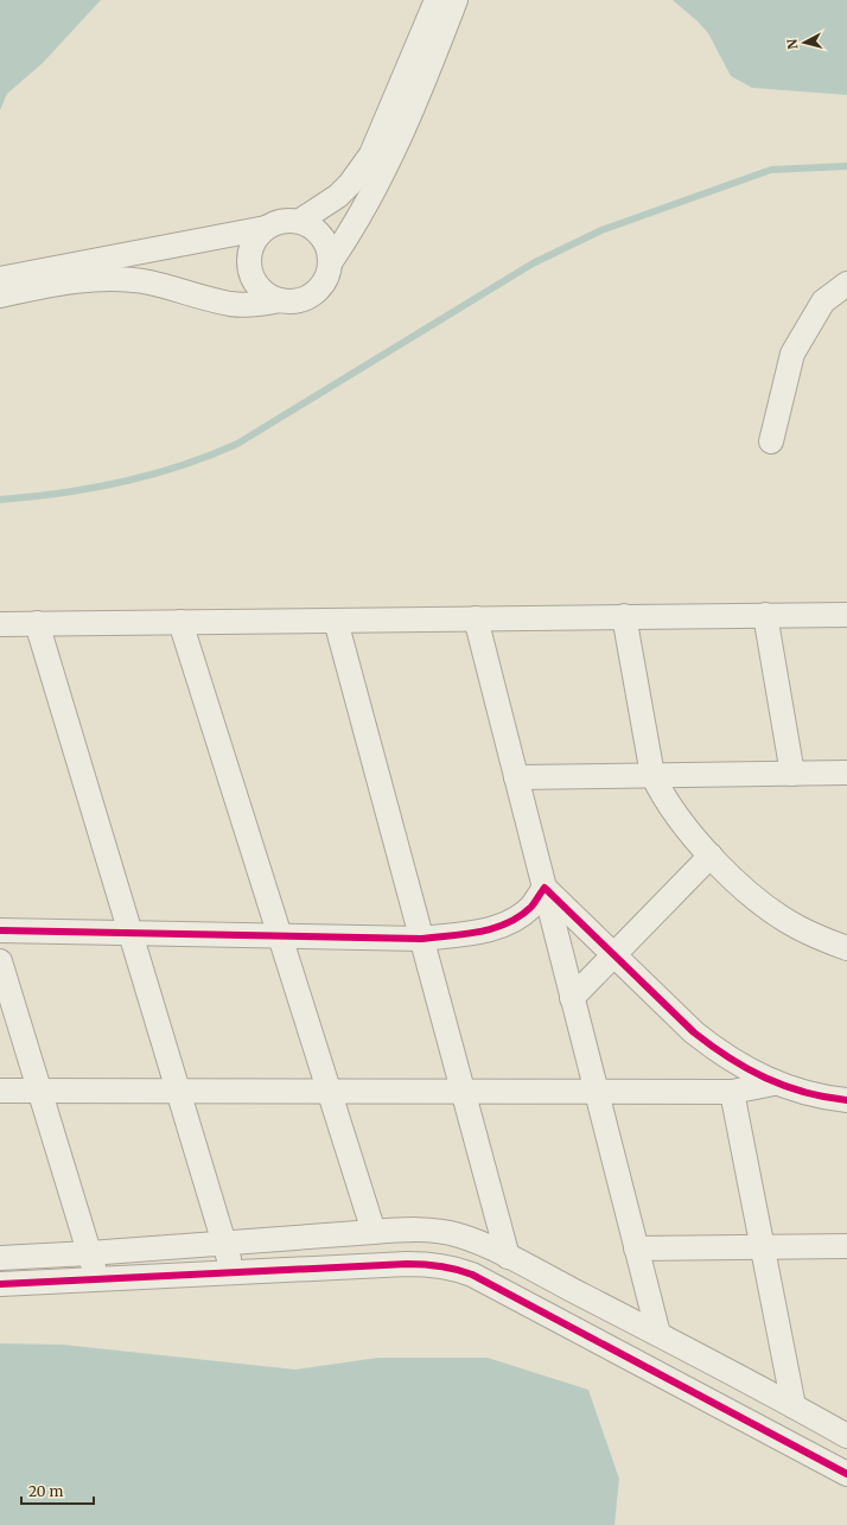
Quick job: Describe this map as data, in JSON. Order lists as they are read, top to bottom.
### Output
{
  "scale_bar": "20 m",
  "north": "left"
}
